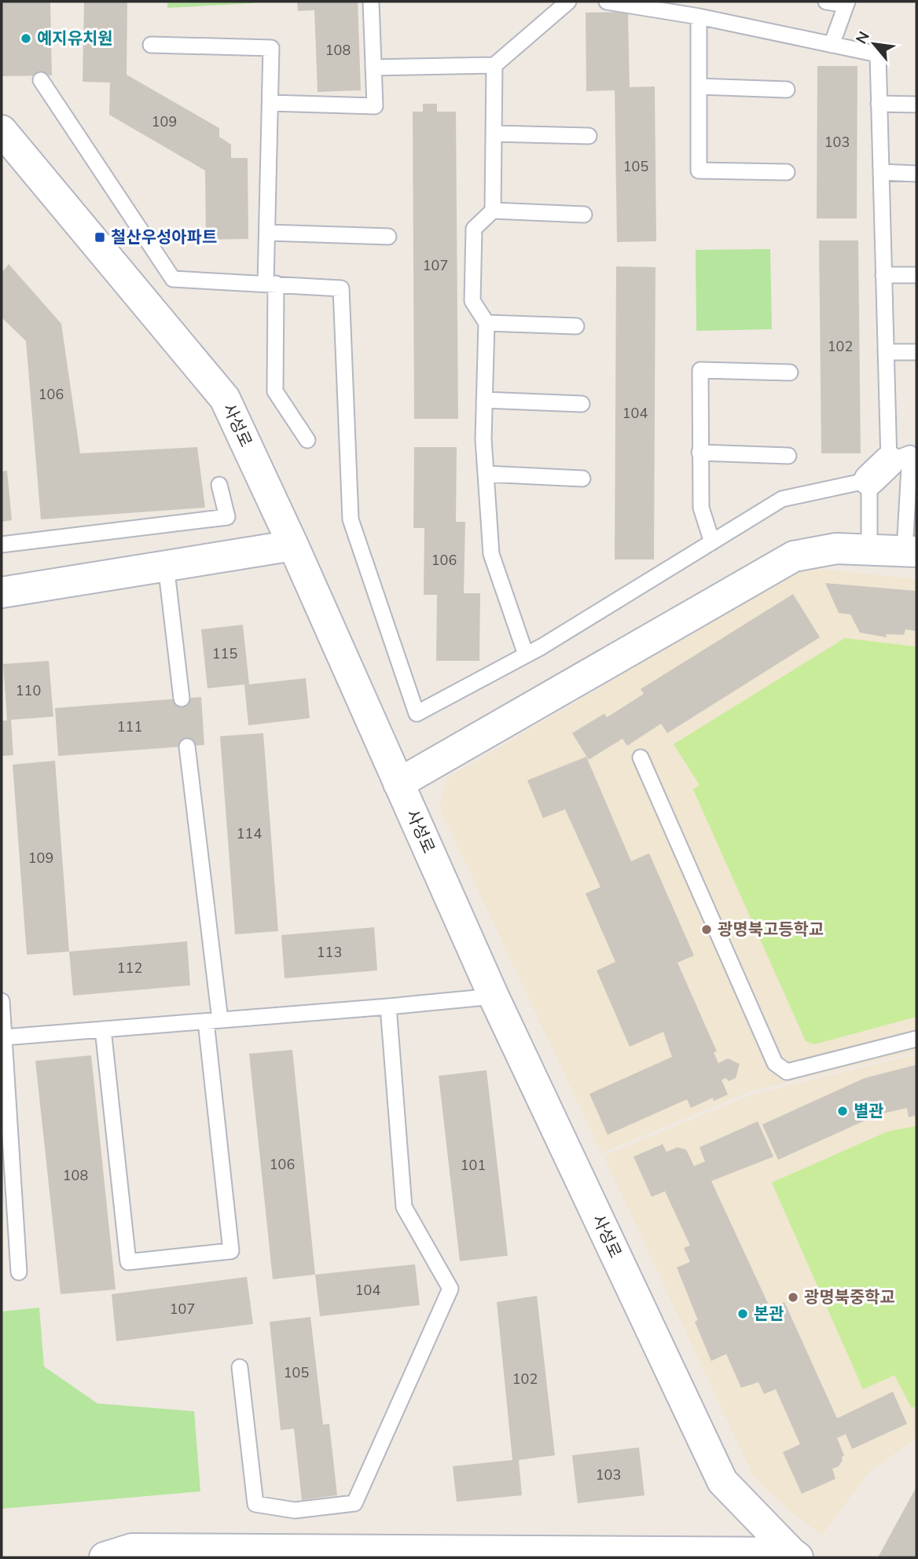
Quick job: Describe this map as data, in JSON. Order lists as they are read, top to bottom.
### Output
{
  "streets": {
    "street": ["사성로"]
  },
  "places": {
    "other": [
      "예지유치원",
      "광명북고등학교",
      "별관",
      "광명북중학교",
      "본관"
    ],
    "transit": ["철산우성아파트"]
  },
  "house_numbers": [
    "108",
    "109",
    "103",
    "105",
    "107",
    "102",
    "106",
    "104",
    "106",
    "115",
    "110",
    "111",
    "114",
    "109",
    "113",
    "112",
    "106",
    "101",
    "108",
    "104",
    "107",
    "105",
    "102",
    "103"
  ],
  "north": "top left"
}
